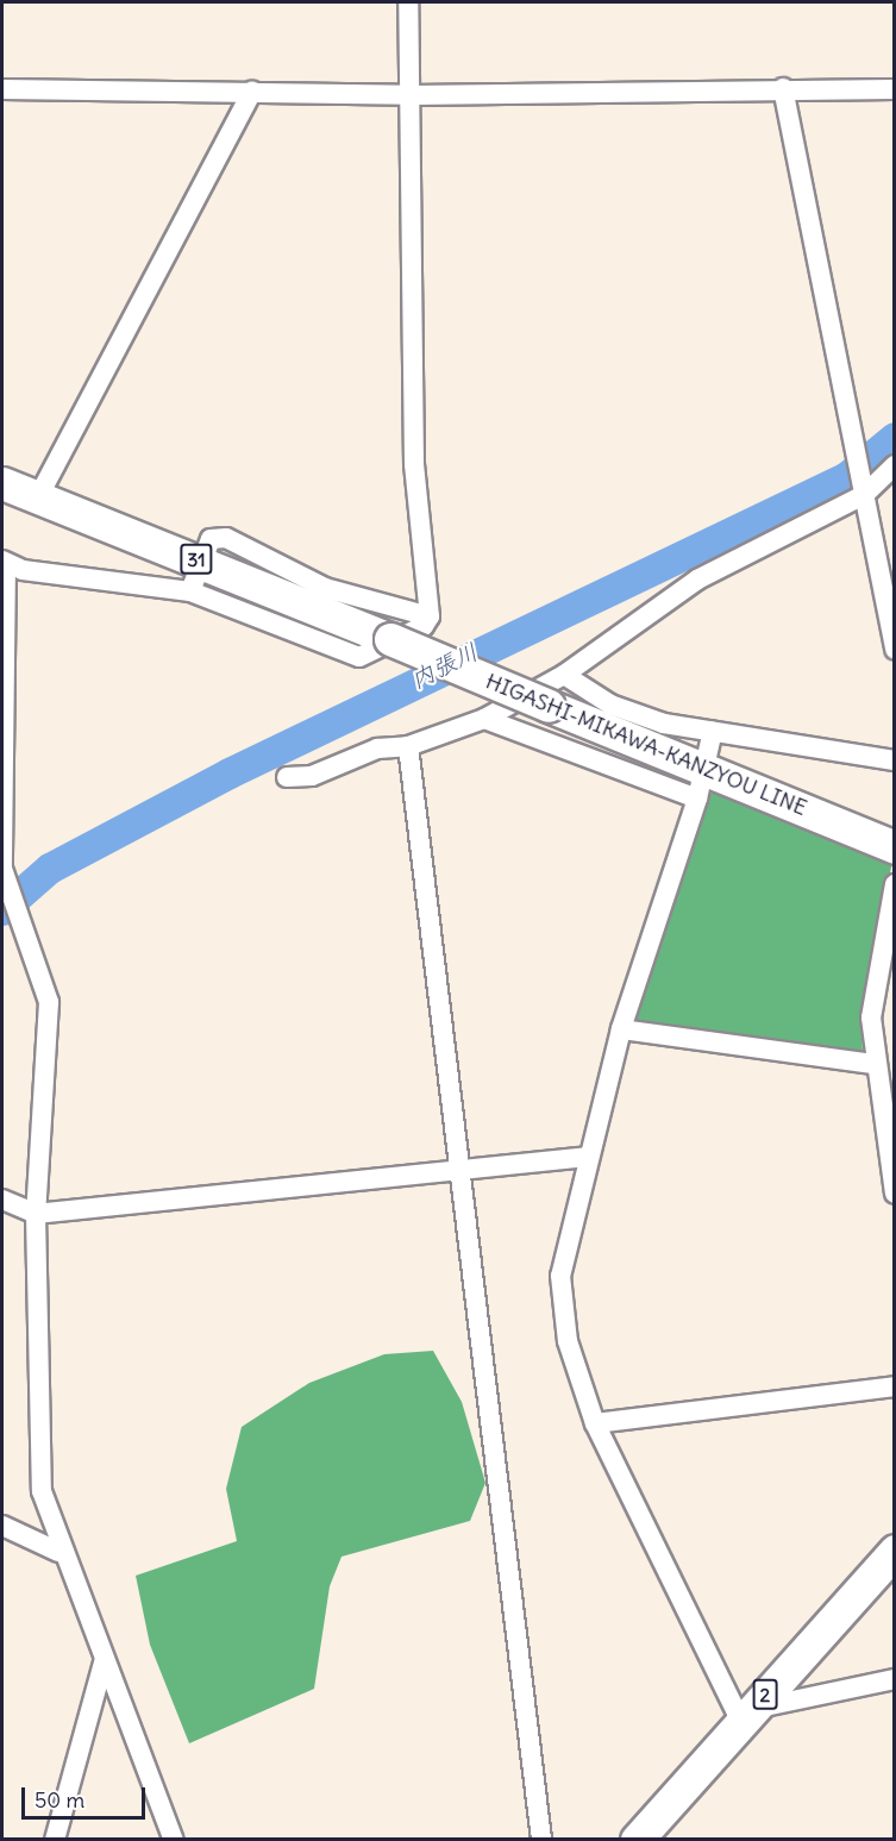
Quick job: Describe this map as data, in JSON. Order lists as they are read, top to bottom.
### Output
{
  "streets": {
    "main road": ["31", "HIGASHI-MIKAWA-KANZYOU LINE", "2"]
  },
  "water": ["内張川"],
  "scale_bar": "50 m"
}
